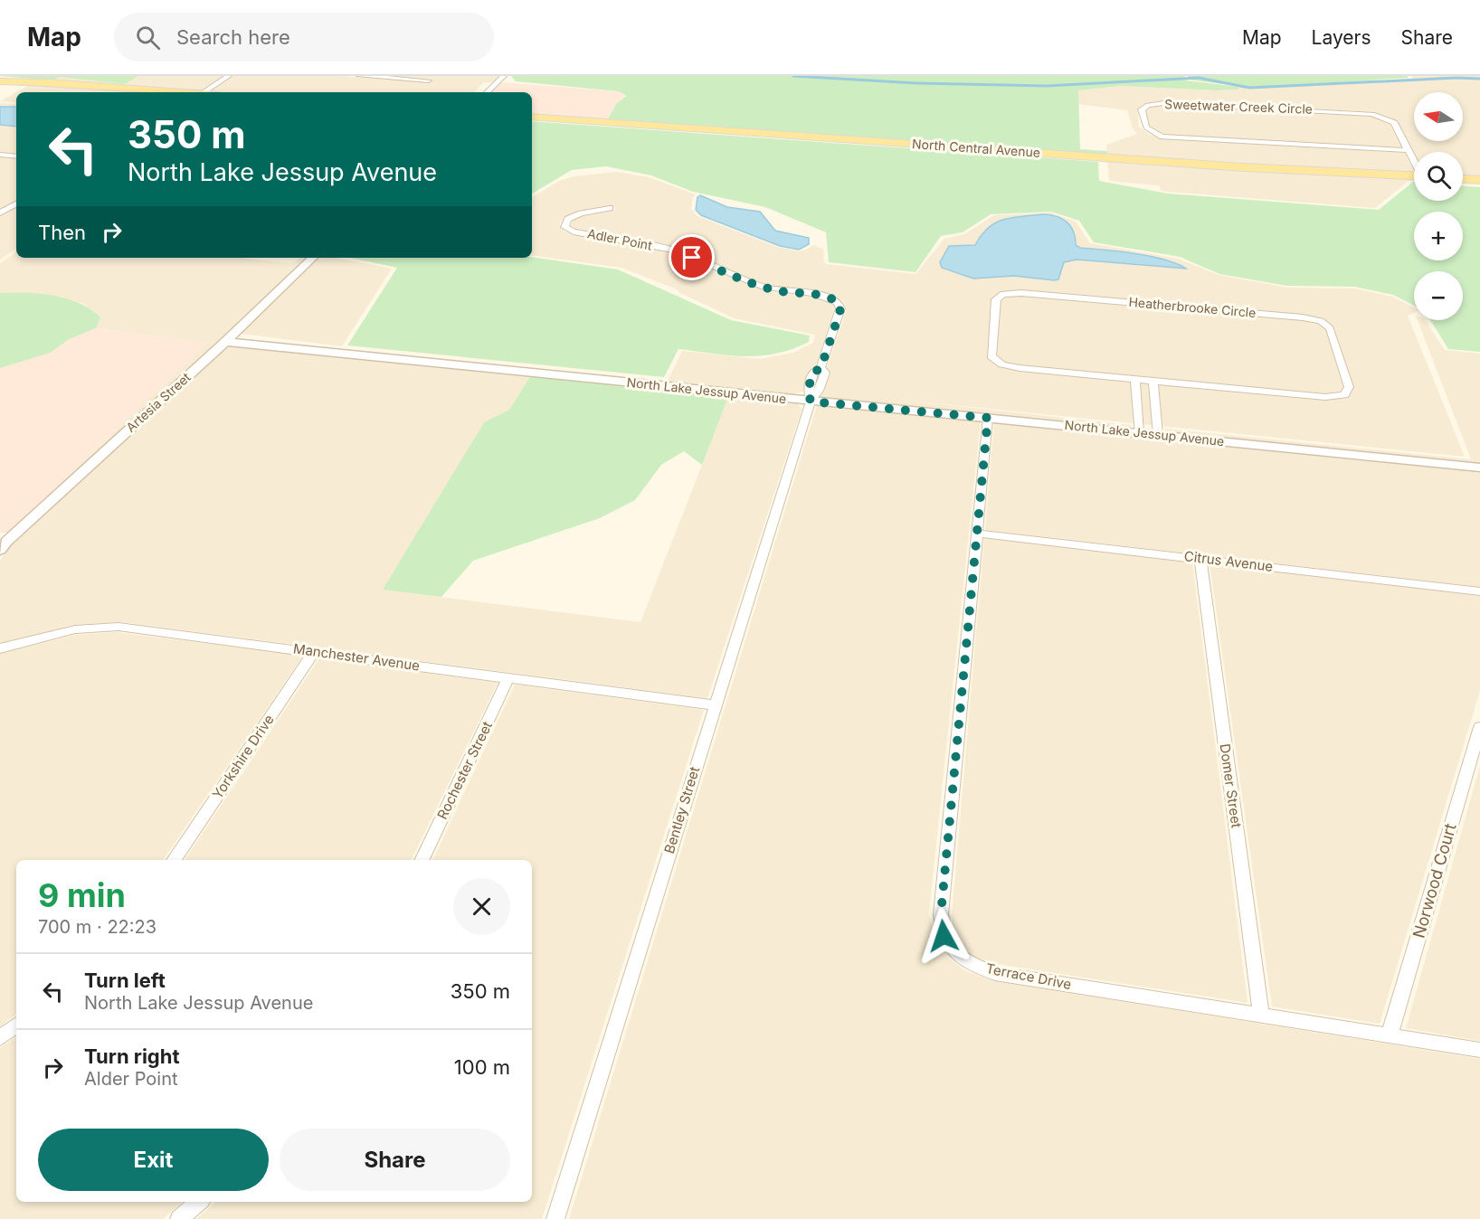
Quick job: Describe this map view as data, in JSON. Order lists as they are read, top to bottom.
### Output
{
  "streets": {
    "main road": ["North Central Avenue"],
    "street": [
      "Sweetwater Creek Circle",
      "Adler Point",
      "Heatherbrooke Circle",
      "North Lake Jessup Avenue",
      "Artesia Street",
      "Citrus Avenue",
      "Manchester Avenue",
      "Yorkshire Drive",
      "Rochester Street",
      "Domer Street",
      "Bentley Street",
      "Norwood Court",
      "Terrace Drive"
    ]
  },
  "crossings": [
    ["Adler Point", "North Lake Jessup Avenue"],
    ["Adler Point", "Bentley Street"],
    ["North Lake Jessup Avenue", "Artesia Street"],
    ["North Lake Jessup Avenue", "Bentley Street"],
    ["North Lake Jessup Avenue", "Terrace Drive"],
    ["Citrus Avenue", "Domer Street"],
    ["Citrus Avenue", "Terrace Drive"],
    ["Manchester Avenue", "Yorkshire Drive"],
    ["Manchester Avenue", "Rochester Street"],
    ["Manchester Avenue", "Bentley Street"],
    ["Domer Street", "Terrace Drive"],
    ["Norwood Court", "Terrace Drive"]
  ],
  "north": "left",
  "page": {
    "header": "Map",
    "search": "Search here",
    "nav": ["Map", "Layers", "Share"],
    "map_buttons": ["+", "−"],
    "turn": ["350 m", "North Lake Jessup Avenue"],
    "then": "Then",
    "heading": ["9 min", "700 m · 22:23"],
    "list": [
      {
        "name": "Turn left",
        "note": "North Lake Jessup Avenue",
        "value": "350 m"
      },
      {
        "name": "Turn right",
        "note": "Alder Point",
        "value": "100 m"
      }
    ],
    "buttons": ["Exit", "Share"]
  }
}
